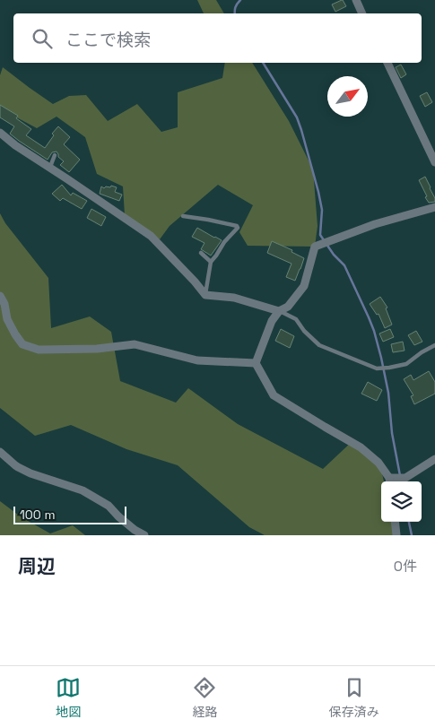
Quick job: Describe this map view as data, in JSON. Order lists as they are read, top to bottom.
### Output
{
  "scale_bar": "100 m",
  "north": "top right",
  "page": {
    "search": "ここで検索",
    "scale": "100 m",
    "heading": ["周辺", "0件"],
    "nav": ["地図", "経路", "保存済み"]
  }
}
